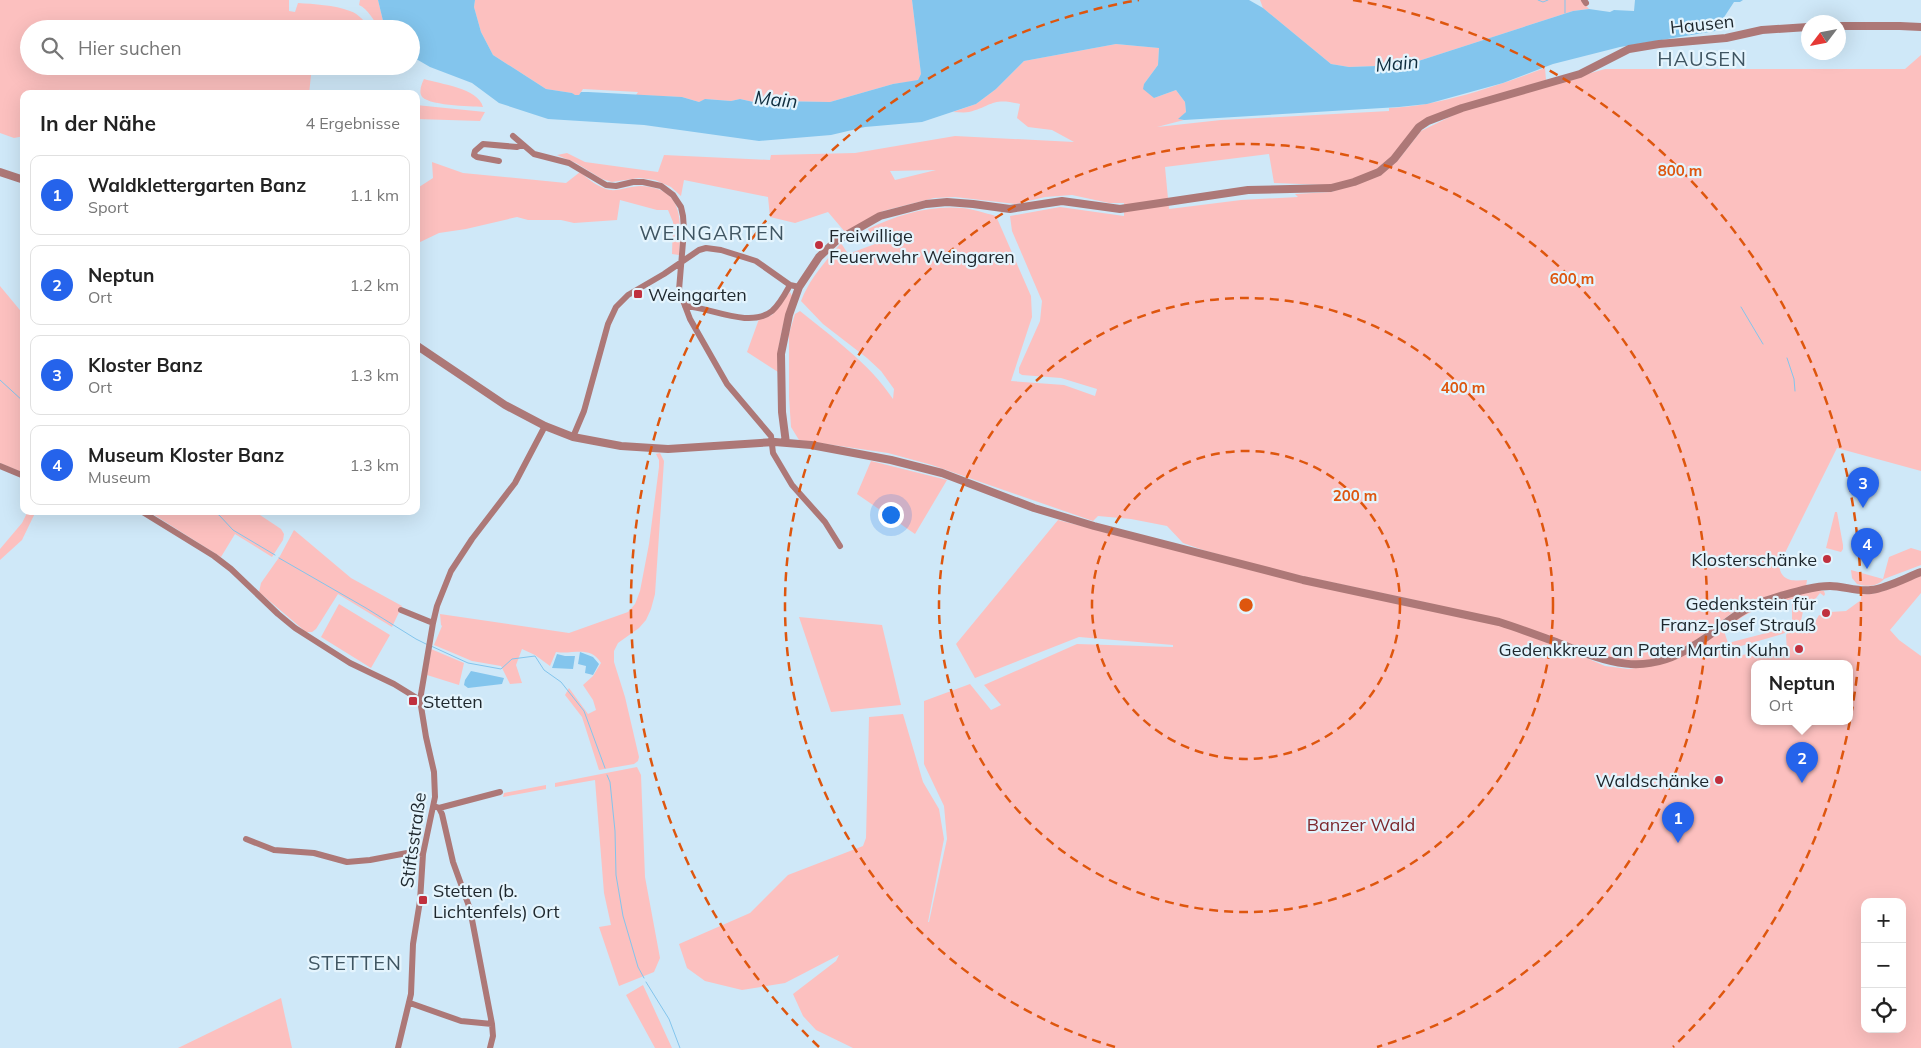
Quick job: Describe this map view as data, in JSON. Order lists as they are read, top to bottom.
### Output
{
  "streets": {
    "street": ["Hausen", "Stiftsstraße"]
  },
  "districts": ["HAUSEN", "WEINGARTEN", "STETTEN"],
  "water": ["Main"],
  "parks": ["Banzer Wald"],
  "places": {
    "other": [
      "Freiwillige Feuerwehr Weingaren",
      "Klosterschänke",
      "Gedenkstein für Franz-Josef Strauß",
      "Gedenkkreuz an Pater Martin Kuhn",
      "Waldschänke"
    ],
    "transit": ["Weingarten", "Stetten", "Stetten (b. Lichtenfels) Ort"]
  },
  "north": "bottom left",
  "page": {
    "search": "Hier suchen",
    "heading": ["In der Nähe", "4 Ergebnisse"],
    "list": [
      {
        "mark": "1",
        "name": "Waldklettergarten Banz",
        "note": "Sport",
        "value": "1.1 km"
      },
      {
        "mark": "2",
        "name": "Neptun",
        "note": "Ort",
        "value": "1.2 km"
      },
      {
        "mark": "3",
        "name": "Kloster Banz",
        "note": "Ort",
        "value": "1.3 km"
      },
      {
        "mark": "4",
        "name": "Museum Kloster Banz",
        "note": "Museum",
        "value": "1.3 km"
      }
    ],
    "pins": [
      "3",
      "4",
      "2",
      "1"
    ],
    "popup": ["Neptun", "Ort"],
    "map_buttons": ["+", "−"]
  },
  "rings": [
    "800 m",
    "600 m",
    "400 m",
    "200 m"
  ]
}
